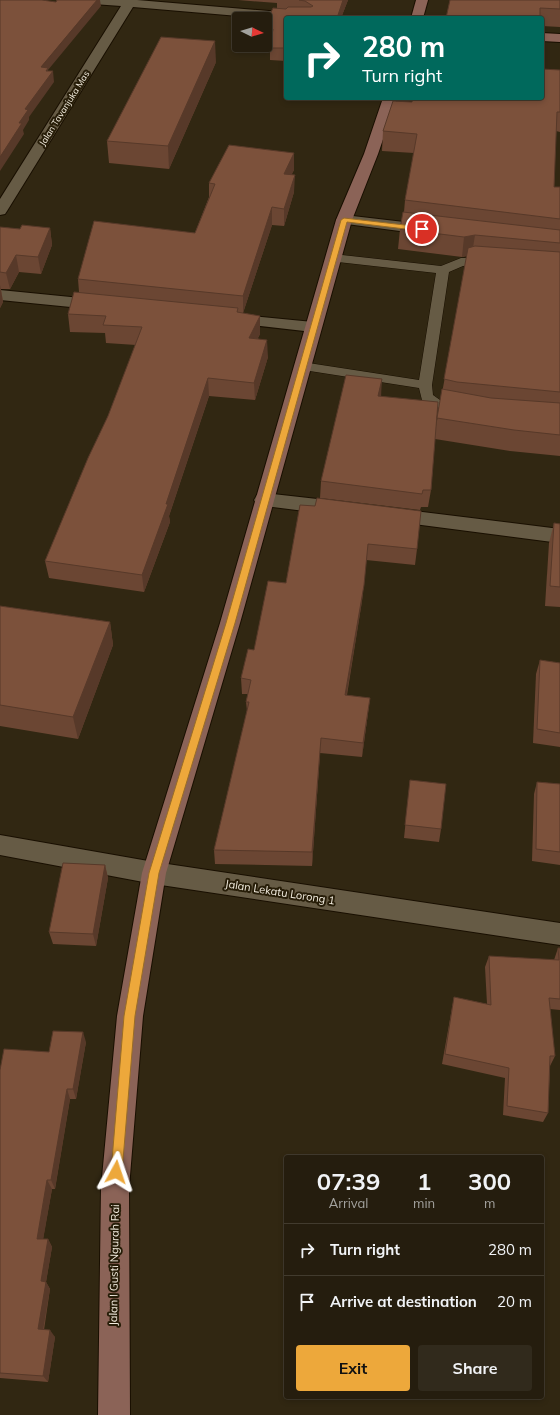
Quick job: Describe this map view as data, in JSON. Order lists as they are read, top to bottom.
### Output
{
  "streets": {
    "main road": ["Jalan I Gusti Ngurah Rai"],
    "street": ["Jalan Tavanjuka Mas", "Jalan Lekatu Lorong 1"]
  },
  "crossings": [
    ["Jalan Lekatu Lorong 1", "Jalan I Gusti Ngurah Rai"]
  ],
  "north": "right",
  "page": {
    "turn": ["280 m", "Turn right"],
    "eta": [
      "07:39",
      "Arrival",
      "1",
      "min",
      "300",
      "m"
    ],
    "list": [
      {
        "name": "Turn right",
        "value": "280 m"
      },
      {
        "name": "Arrive at destination",
        "value": "20 m"
      }
    ],
    "buttons": ["Exit", "Share"]
  }
}
